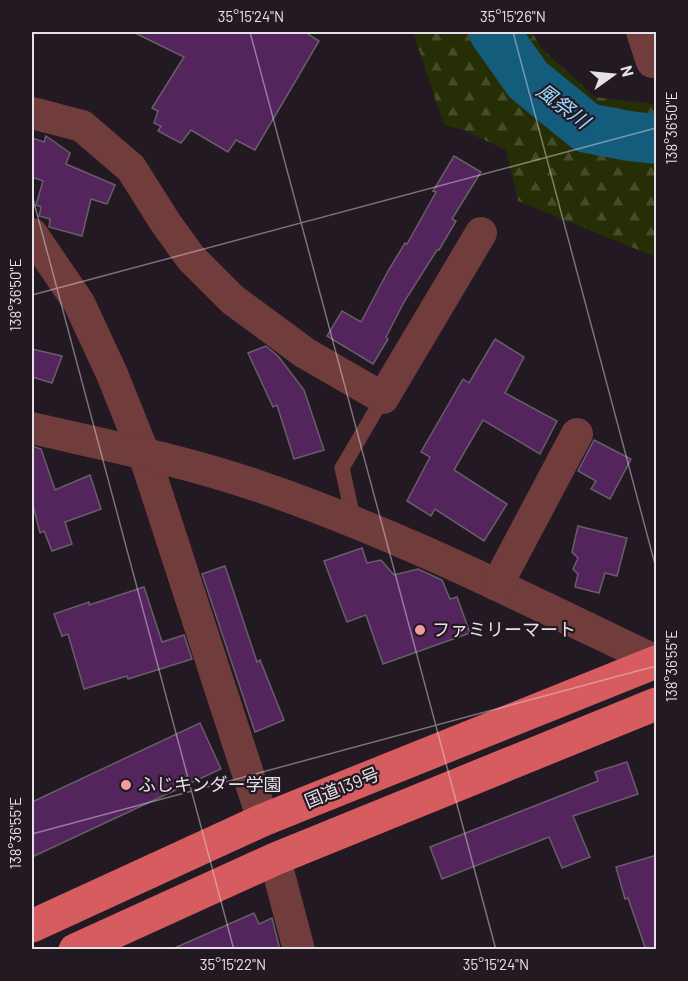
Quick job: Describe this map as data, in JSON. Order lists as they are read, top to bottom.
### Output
{
  "streets": {
    "highway": ["国道139号"]
  },
  "water": ["風祭川"],
  "places": ["ファミリーマート", "ふじキンダー学園"],
  "north": "right",
  "coordinates": [
    "35°15'24\"N",
    "35°15'26\"N",
    "138°36'50\"E",
    "138°36'55\"E",
    "35°15'22\"N"
  ]
}
